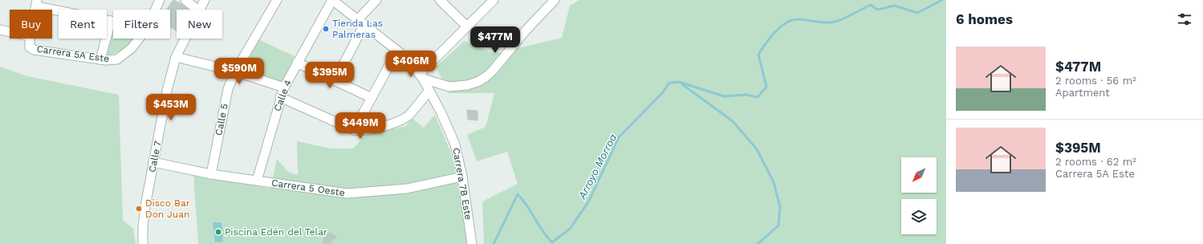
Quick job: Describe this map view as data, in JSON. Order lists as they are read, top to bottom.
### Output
{
  "streets": {
    "street": [
      "Carrera 5A Este",
      "Calle 4",
      "Calle 5",
      "Calle 7",
      "Carrera 7B Este",
      "Carrera 5 Oeste"
    ]
  },
  "crossings": [
    ["Calle 4", "Carrera 7B Este"],
    ["Calle 4", "Carrera 5 Oeste"],
    ["Calle 5", "Carrera 5 Oeste"],
    ["Calle 7", "Carrera 5 Oeste"],
    ["Carrera 7B Este", "Carrera 5 Oeste"]
  ],
  "water": ["Arroyo Morroa"],
  "places": ["Tienda Las Palmeras", "Disco Bar Don Juan", "Piscina Edén del Telar"],
  "north": "bottom left",
  "page": {
    "heading": "6 homes",
    "chip": [
      "Buy",
      "Rent",
      "Filters",
      "New"
    ],
    "price": [
      "$477M",
      "$406M",
      "$590M",
      "$395M",
      "$453M",
      "$449M"
    ],
    "list": [
      {
        "name": "$477M",
        "note": "2 rooms · 56 m² · Apartment"
      },
      {
        "name": "$395M",
        "note": "2 rooms · 62 m² · Carrera 5A Este"
      }
    ]
  }
}
